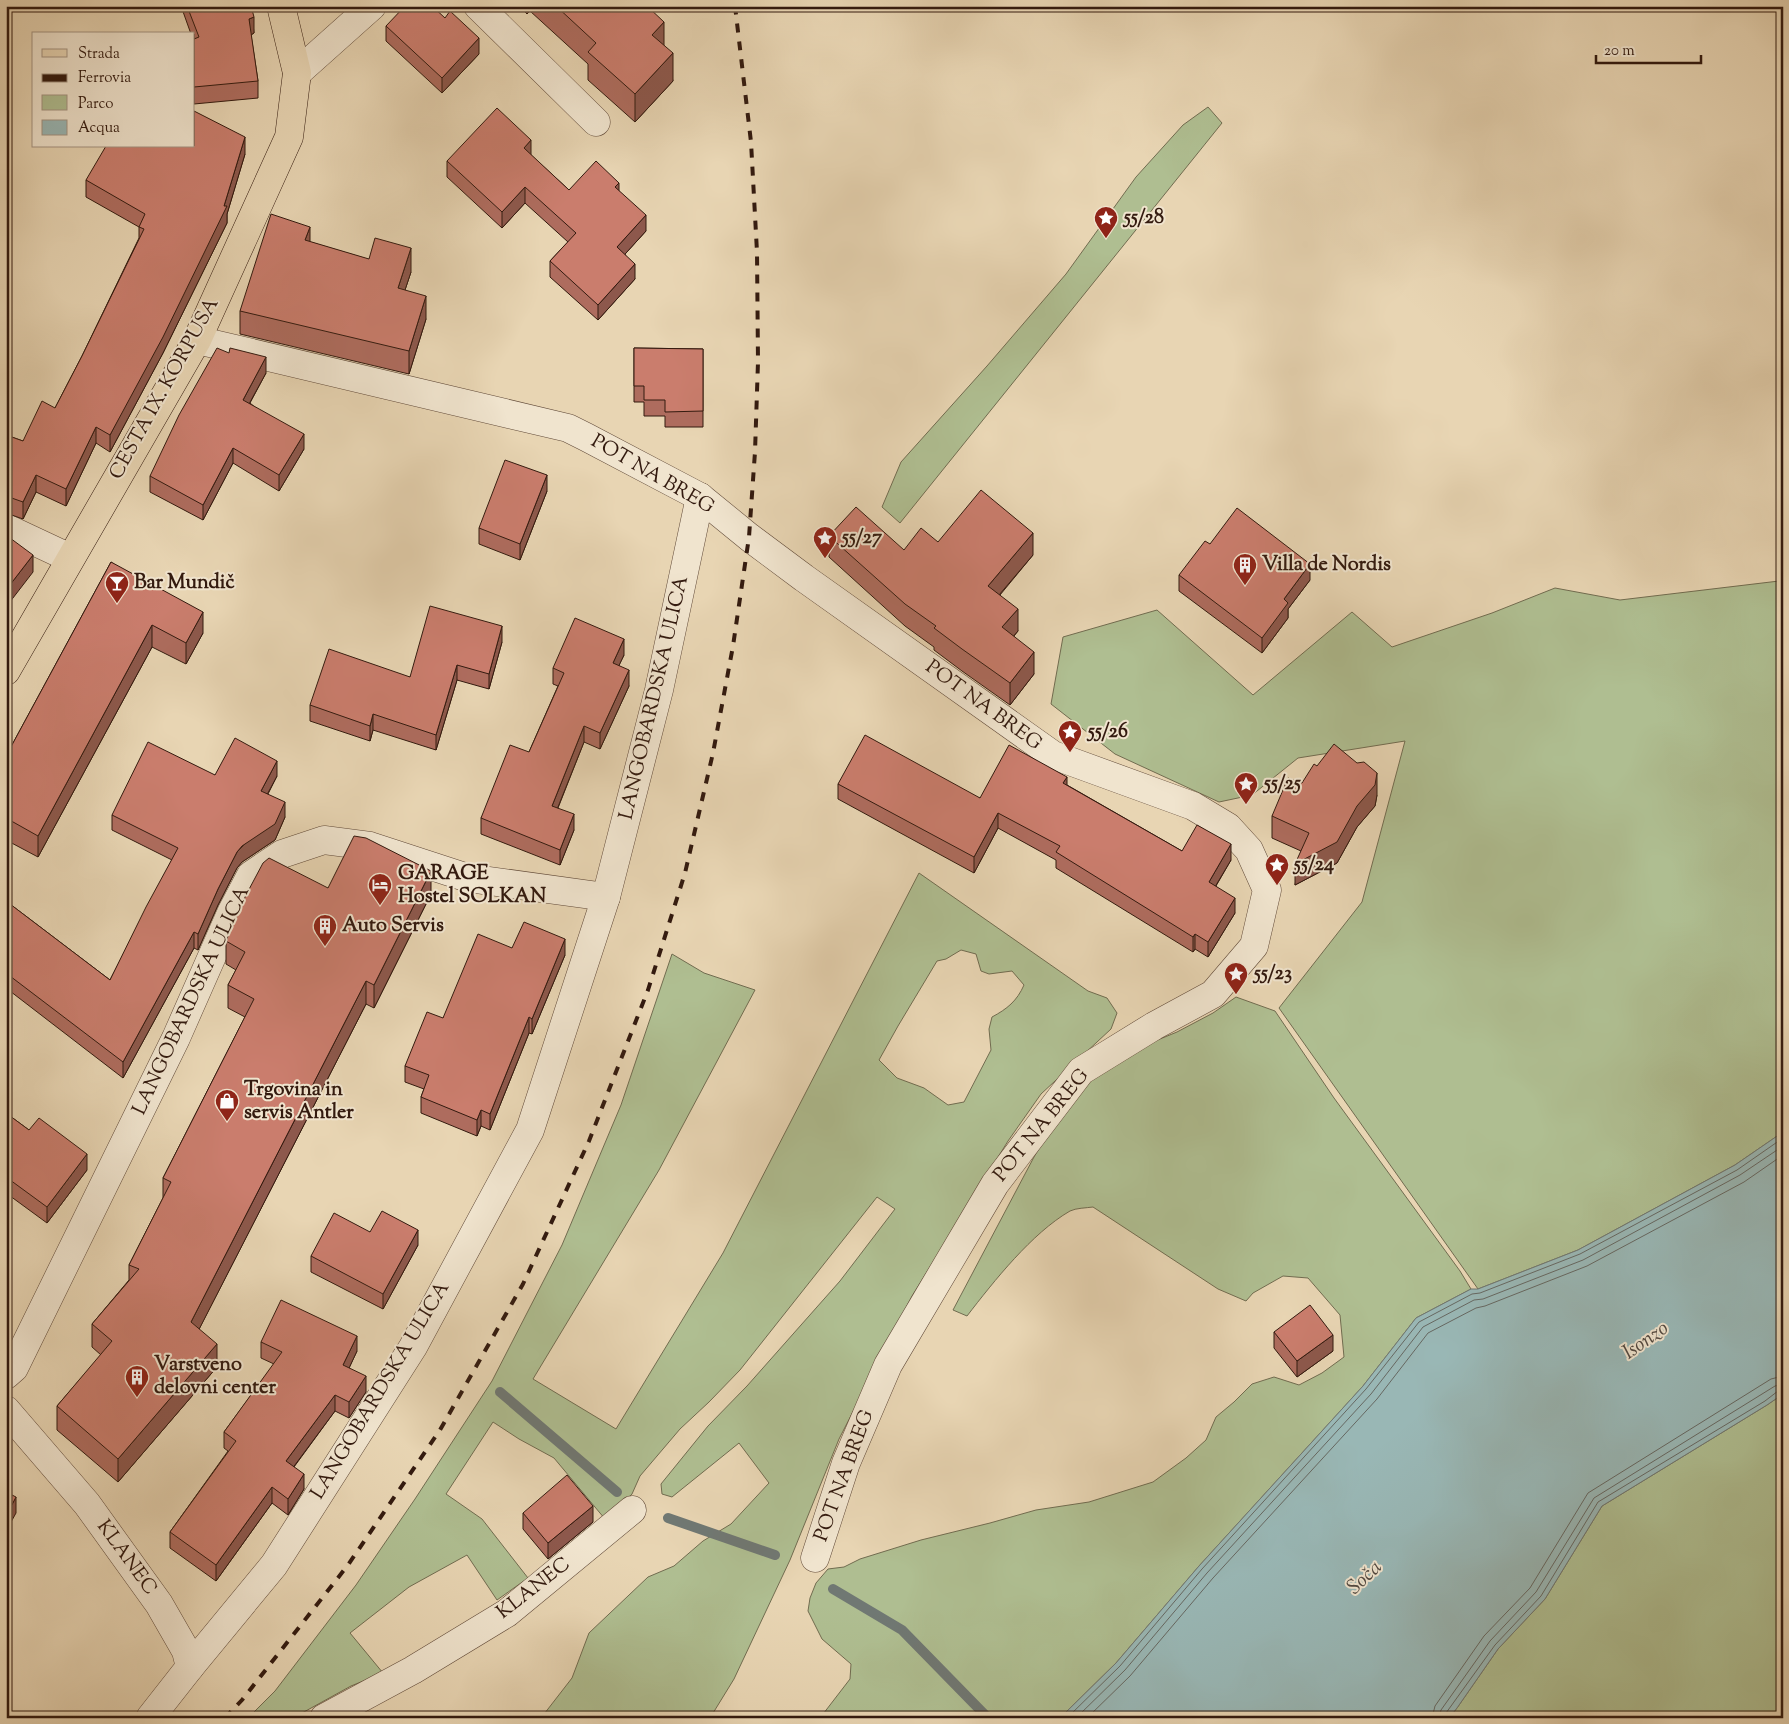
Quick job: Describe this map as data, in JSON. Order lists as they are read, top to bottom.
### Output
{
  "streets": {
    "main road": ["CESTA IX. KORPUSA"],
    "street": ["POT NA BREG", "LANGOBARDSKA ULICA", "KLANEC"]
  },
  "crossings": [
    ["CESTA IX. KORPUSA", "POT NA BREG"],
    ["POT NA BREG", "LANGOBARDSKA ULICA"],
    ["LANGOBARDSKA ULICA", "KLANEC"]
  ],
  "water": ["Isonzo", "Soča"],
  "places": {
    "place": [
      "55/28",
      "55/27",
      "55/26",
      "55/25",
      "55/24",
      "55/23"
    ],
    "building": ["Villa de Nordis", "Auto Servis", "Varstveno delovni center"],
    "bar": ["Bar Mundič"],
    "hotel": ["GARAGE Hostel SOLKAN"],
    "shop": ["Trgovina in servis Antler"]
  },
  "legend": [
    "Strada",
    "Ferrovia",
    "Parco",
    "Acqua"
  ],
  "scale_bar": "20 m"
}
